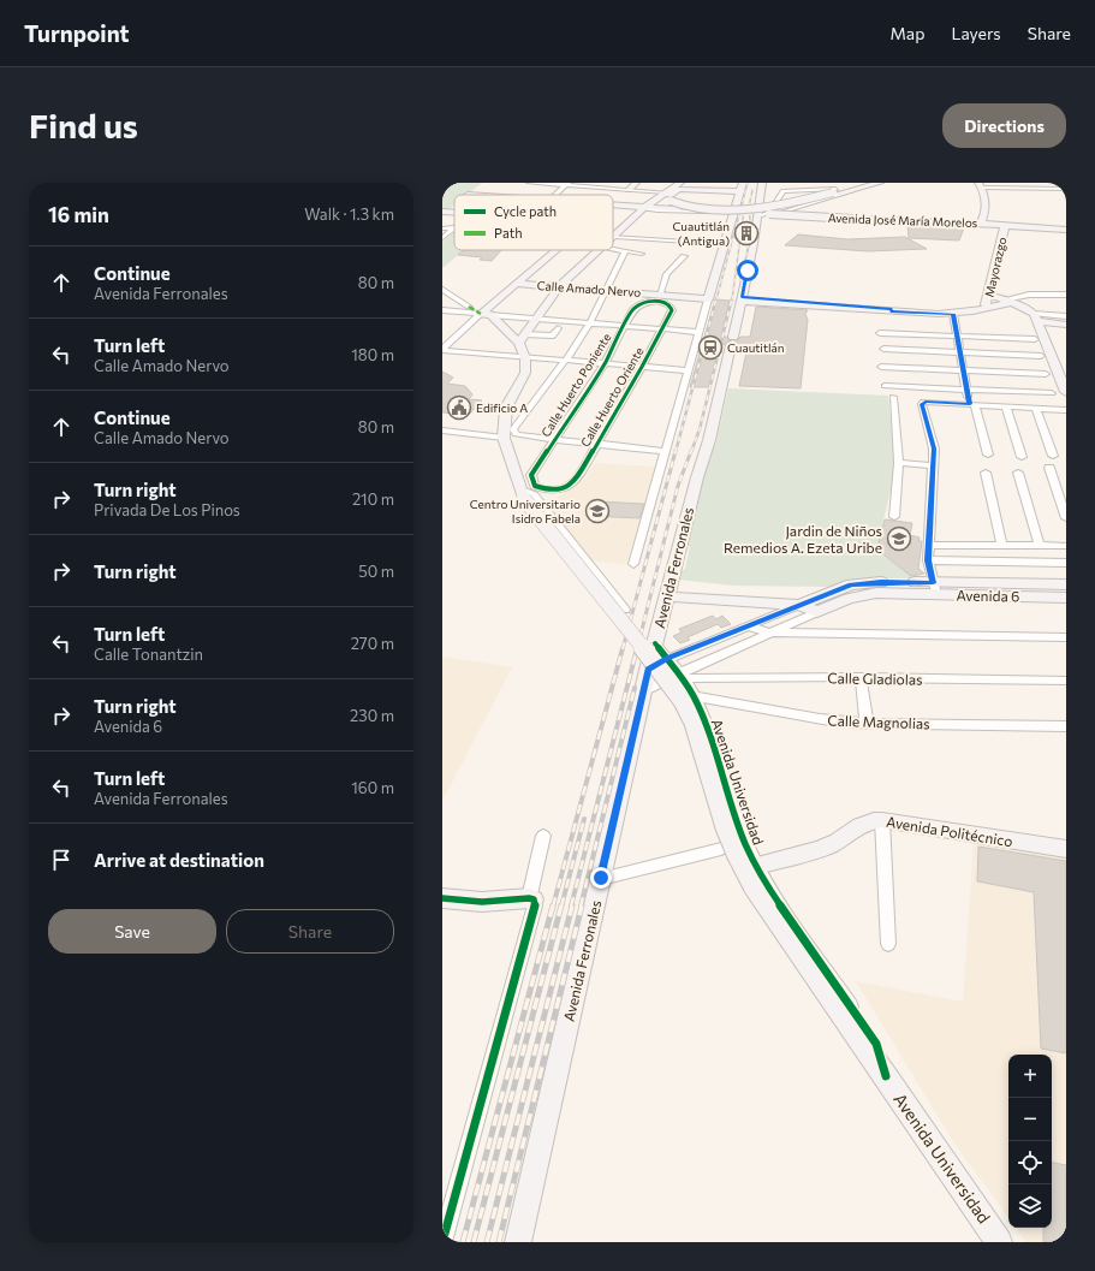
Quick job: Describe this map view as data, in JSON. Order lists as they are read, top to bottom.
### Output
{
  "streets": {
    "main road": [
      "Avenida José María Morelos",
      "Mayorazgo",
      "Calle Amado Nervo",
      "Avenida Ferronales",
      "Avenida 6",
      "Avenida Universidad",
      "Avenida Politécnico"
    ],
    "street": [
      "Calle Huerto Poniente",
      "Calle Huerto Oriente",
      "Calle Gladiolas",
      "Calle Magnolias"
    ]
  },
  "crossings": [
    ["Avenida José María Morelos", "Mayorazgo"],
    ["Calle Amado Nervo", "Calle Huerto Poniente"],
    ["Calle Amado Nervo", "Calle Huerto Oriente"],
    ["Calle Huerto Poniente", "Calle Huerto Oriente"],
    ["Avenida Ferronales", "Avenida 6"],
    ["Avenida Ferronales", "Avenida Universidad"],
    ["Avenida 6", "Calle Gladiolas"],
    ["Avenida 6", "Avenida Universidad"],
    ["Calle Gladiolas", "Avenida Universidad"],
    ["Calle Magnolias", "Avenida Universidad"],
    ["Avenida Universidad", "Avenida Politécnico"]
  ],
  "places": {
    "building": ["Cuautitlán (Antigua)"],
    "station": ["Cuautitlán"],
    "public building": ["Edificio A"],
    "school or university": ["Centro Universitario Isidro Fabela", "Jardin de Niños Remedios A. Ezeta Uribe"]
  },
  "legend": ["Cycle path", "Path"],
  "page": {
    "header": "Turnpoint",
    "nav": ["Map", "Layers", "Share"],
    "buttons": [
      "Directions",
      ["Save", "Share"]
    ],
    "title": "Find us",
    "heading": ["16 min", "Walk · 1.3 km"],
    "list": [
      ["Continue", "Avenida Ferronales", "80 m"],
      ["Turn left", "Calle Amado Nervo", "180 m"],
      ["Continue", "Calle Amado Nervo", "80 m"],
      ["Turn right", "Privada De Los Pinos", "210 m"],
      ["Turn right", "50 m"],
      ["Turn left", "Calle Tonantzin", "270 m"],
      ["Turn right", "Avenida 6", "230 m"],
      ["Turn left", "Avenida Ferronales", "160 m"],
      "Arrive at destination"
    ],
    "map_buttons": ["+", "−"]
  }
}
